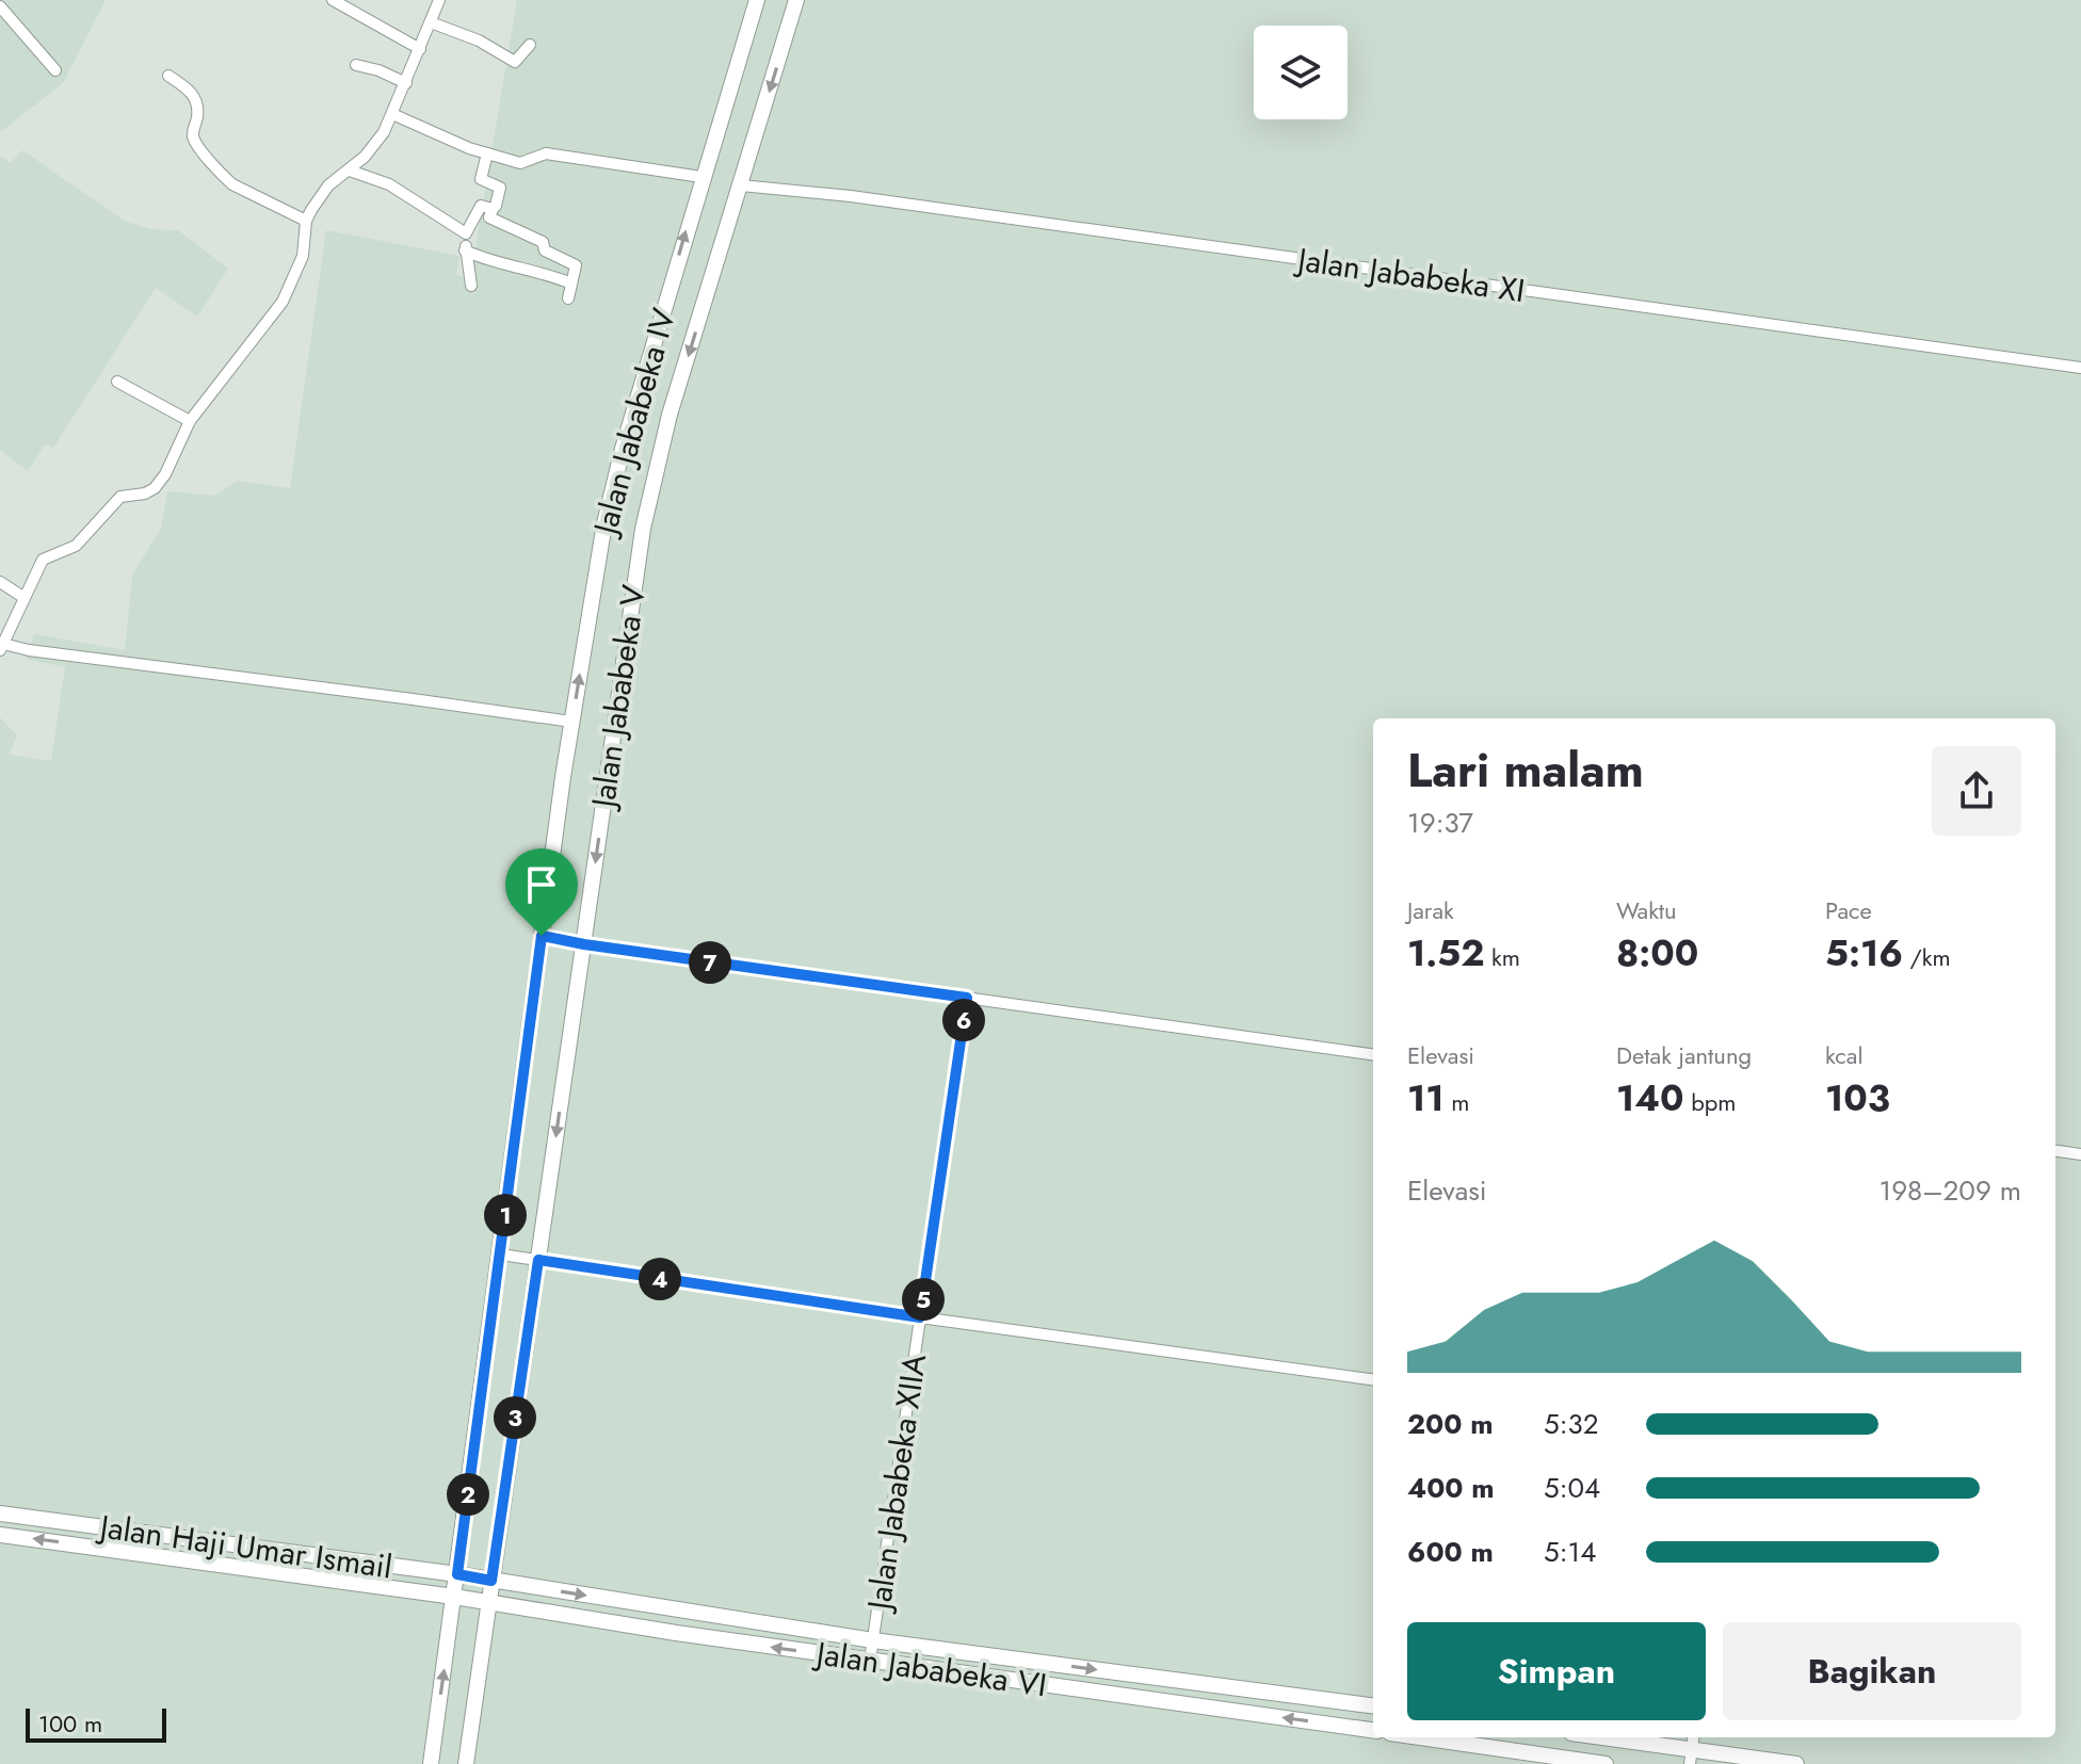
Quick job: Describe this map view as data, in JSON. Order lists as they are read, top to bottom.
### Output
{
  "streets": {
    "street": [
      "Jalan Jababeka XI",
      "Jalan Jababeka IV",
      "Jalan Jababeka V",
      "Jalan Jababeka XIIA",
      "Jalan Haji Umar Ismail",
      "Jalan Jababeka VI"
    ]
  },
  "crossings": [
    ["Jalan Jababeka XI", "Jalan Jababeka V"],
    ["Jalan Jababeka IV", "Jalan Haji Umar Ismail"],
    ["Jalan Jababeka V", "Jalan Haji Umar Ismail"],
    ["Jalan Jababeka V", "Jalan Jababeka VI"],
    ["Jalan Jababeka XIIA", "Jalan Jababeka VI"],
    ["Jalan Haji Umar Ismail", "Jalan Jababeka VI"]
  ],
  "one_way": ["Jalan Jababeka IV", "Jalan Jababeka V"],
  "scale_bar": "100 m",
  "page": {
    "heading": ["Lari malam", "19:37"],
    "stats": [
      ["Jarak", "1.52 km"],
      ["Waktu", "8:00"],
      ["Pace", "5:16 /km"],
      ["Elevasi", "11 m"],
      ["Detak jantung", "140 bpm"],
      ["kcal", "103"]
    ],
    "pins": [
      "7",
      "6",
      "1",
      "4",
      "5",
      "3",
      "2"
    ],
    "chart": ["Elevasi", "198–209 m"],
    "list": [
      {
        "name": "200 m",
        "note": "5:32"
      },
      {
        "name": "400 m",
        "note": "5:04"
      },
      {
        "name": "600 m",
        "note": "5:14"
      }
    ],
    "buttons": ["Simpan", "Bagikan"],
    "scale": "100 m"
  }
}
